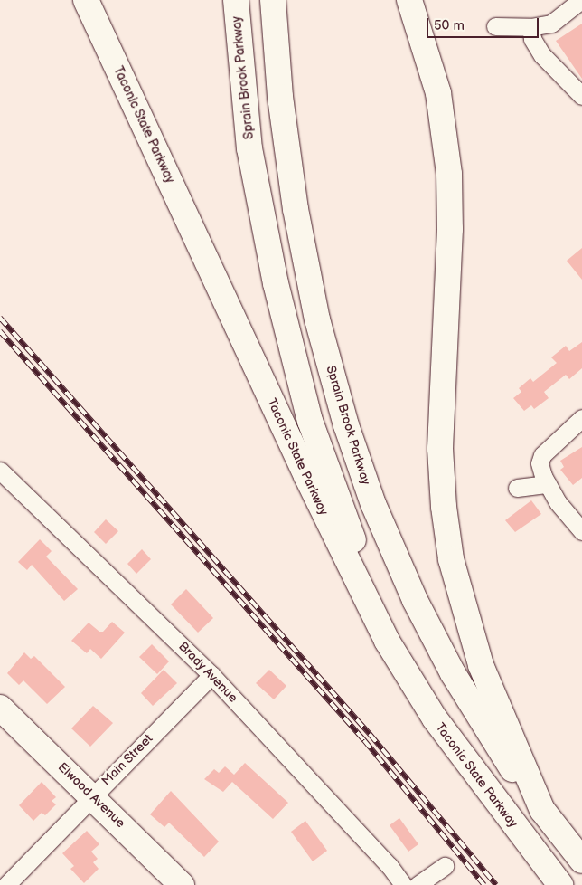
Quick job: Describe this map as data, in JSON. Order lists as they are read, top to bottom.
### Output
{
  "streets": {
    "main road": ["Sprain Brook Parkway", "Taconic State Parkway", "Elwood Avenue"],
    "street": ["Brady Avenue", "Main Street"]
  },
  "crossings": [
    ["Sprain Brook Parkway", "Taconic State Parkway"],
    ["Brady Avenue", "Main Street"],
    ["Main Street", "Elwood Avenue"]
  ],
  "scale_bar": "50 m"
}
